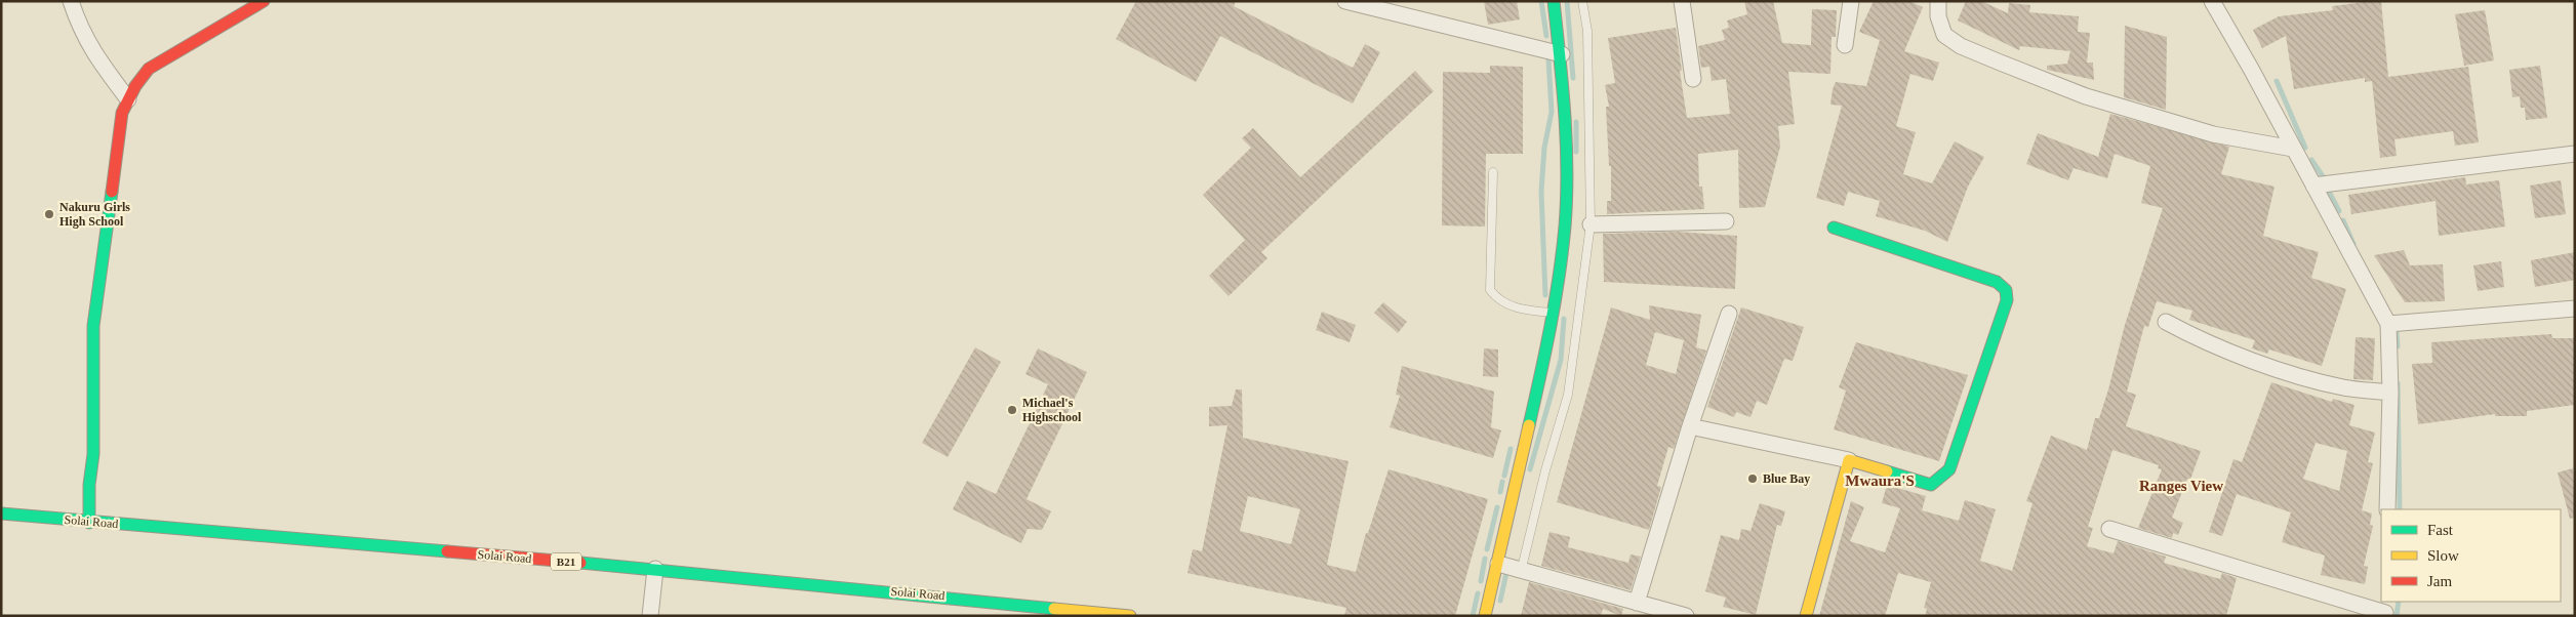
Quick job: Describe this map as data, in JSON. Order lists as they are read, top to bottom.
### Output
{
  "streets": {
    "main road": ["Solai Road", "B21"]
  },
  "districts": ["Mwaura'S", "Ranges View"],
  "places": ["Nakuru Girls High School", "Michael's Highschool", "Blue Bay"],
  "legend": ["Fast", "Slow", "Jam"]
}
